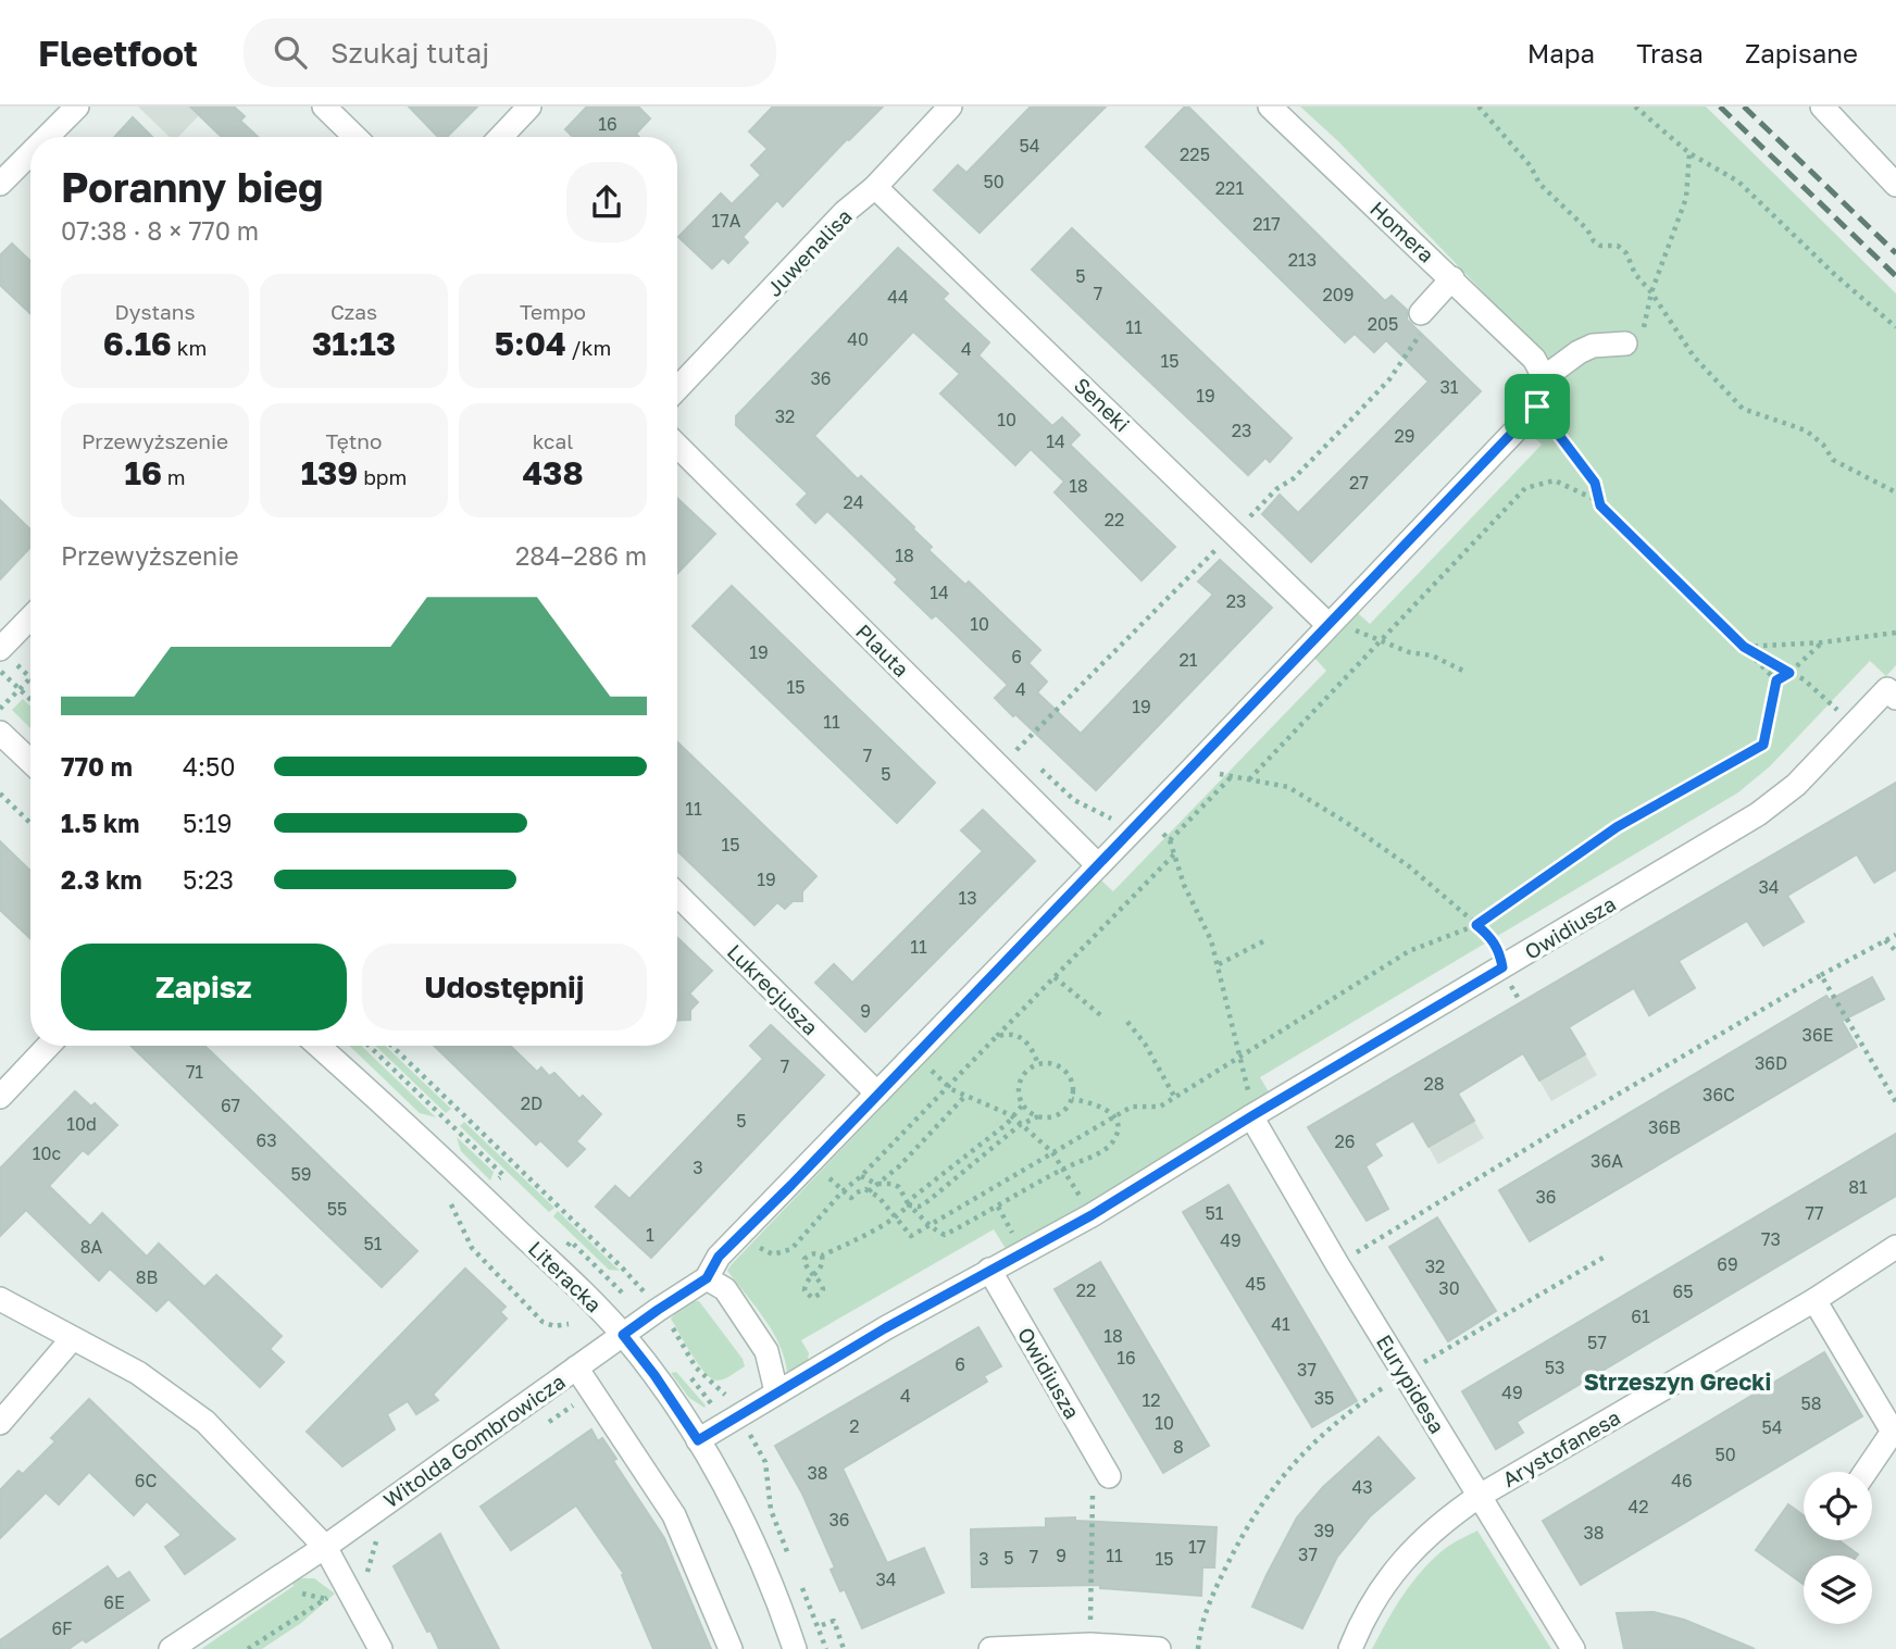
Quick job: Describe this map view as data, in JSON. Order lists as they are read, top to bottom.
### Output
{
  "streets": {
    "street": [
      "Homera",
      "Juwenalisa",
      "Seneki",
      "Plauta",
      "Owidiusza",
      "Lukrecjusza",
      "Literacka",
      "Eurypidesa",
      "Witolda Gombrowicza",
      "Arystofanesa"
    ]
  },
  "crossings": [
    ["Juwenalisa", "Seneki"],
    ["Owidiusza", "Literacka"],
    ["Owidiusza", "Eurypidesa"],
    ["Literacka", "Witolda Gombrowicza"],
    ["Eurypidesa", "Arystofanesa"]
  ],
  "districts": ["Strzeszyn Grecki"],
  "house_numbers": [
    "16",
    "54",
    "225",
    "50",
    "221",
    "17A",
    "217",
    "213",
    "5",
    "7",
    "209",
    "44",
    "205",
    "11",
    "40",
    "4",
    "15",
    "36",
    "31",
    "19",
    "32",
    "10",
    "23",
    "29",
    "14",
    "27",
    "18",
    "24",
    "22",
    "18",
    "14",
    "23",
    "10",
    "19",
    "6",
    "21",
    "15",
    "4",
    "19",
    "11",
    "7",
    "5",
    "11",
    "15",
    "19",
    "34",
    "13",
    "11",
    "9",
    "36E",
    "36D",
    "7",
    "71",
    "28",
    "36C",
    "2D",
    "67",
    "5",
    "10d",
    "36B",
    "63",
    "26",
    "10c",
    "36A",
    "3",
    "59",
    "81",
    "36",
    "55",
    "51",
    "77",
    "1",
    "73",
    "49",
    "51",
    "8A",
    "69",
    "32",
    "8B",
    "45",
    "30",
    "22",
    "65",
    "61",
    "41",
    "18",
    "57",
    "16",
    "6",
    "53",
    "37",
    "49",
    "4",
    "35",
    "12",
    "58",
    "10",
    "2",
    "54",
    "8",
    "50",
    "38",
    "6C",
    "46",
    "43",
    "42",
    "36",
    "39",
    "38",
    "17",
    "37",
    "9",
    "11",
    "7",
    "5",
    "3",
    "15",
    "34",
    "6E",
    "6F"
  ],
  "page": {
    "header": "Fleetfoot",
    "search": "Szukaj tutaj",
    "nav": ["Mapa", "Trasa", "Zapisane"],
    "heading": ["Poranny bieg", "07:38 · 8 × 770 m"],
    "stats": [
      ["Dystans", "6.16 km"],
      ["Czas", "31:13"],
      ["Tempo", "5:04 /km"],
      ["Przewyższenie", "16 m"],
      ["Tętno", "139 bpm"],
      ["kcal", "438"]
    ],
    "chart": ["Przewyższenie", "284–286 m"],
    "list": [
      {
        "name": "770 m",
        "note": "4:50"
      },
      {
        "name": "1.5 km",
        "note": "5:19"
      },
      {
        "name": "2.3 km",
        "note": "5:23"
      }
    ],
    "buttons": ["Zapisz", "Udostępnij"]
  }
}
